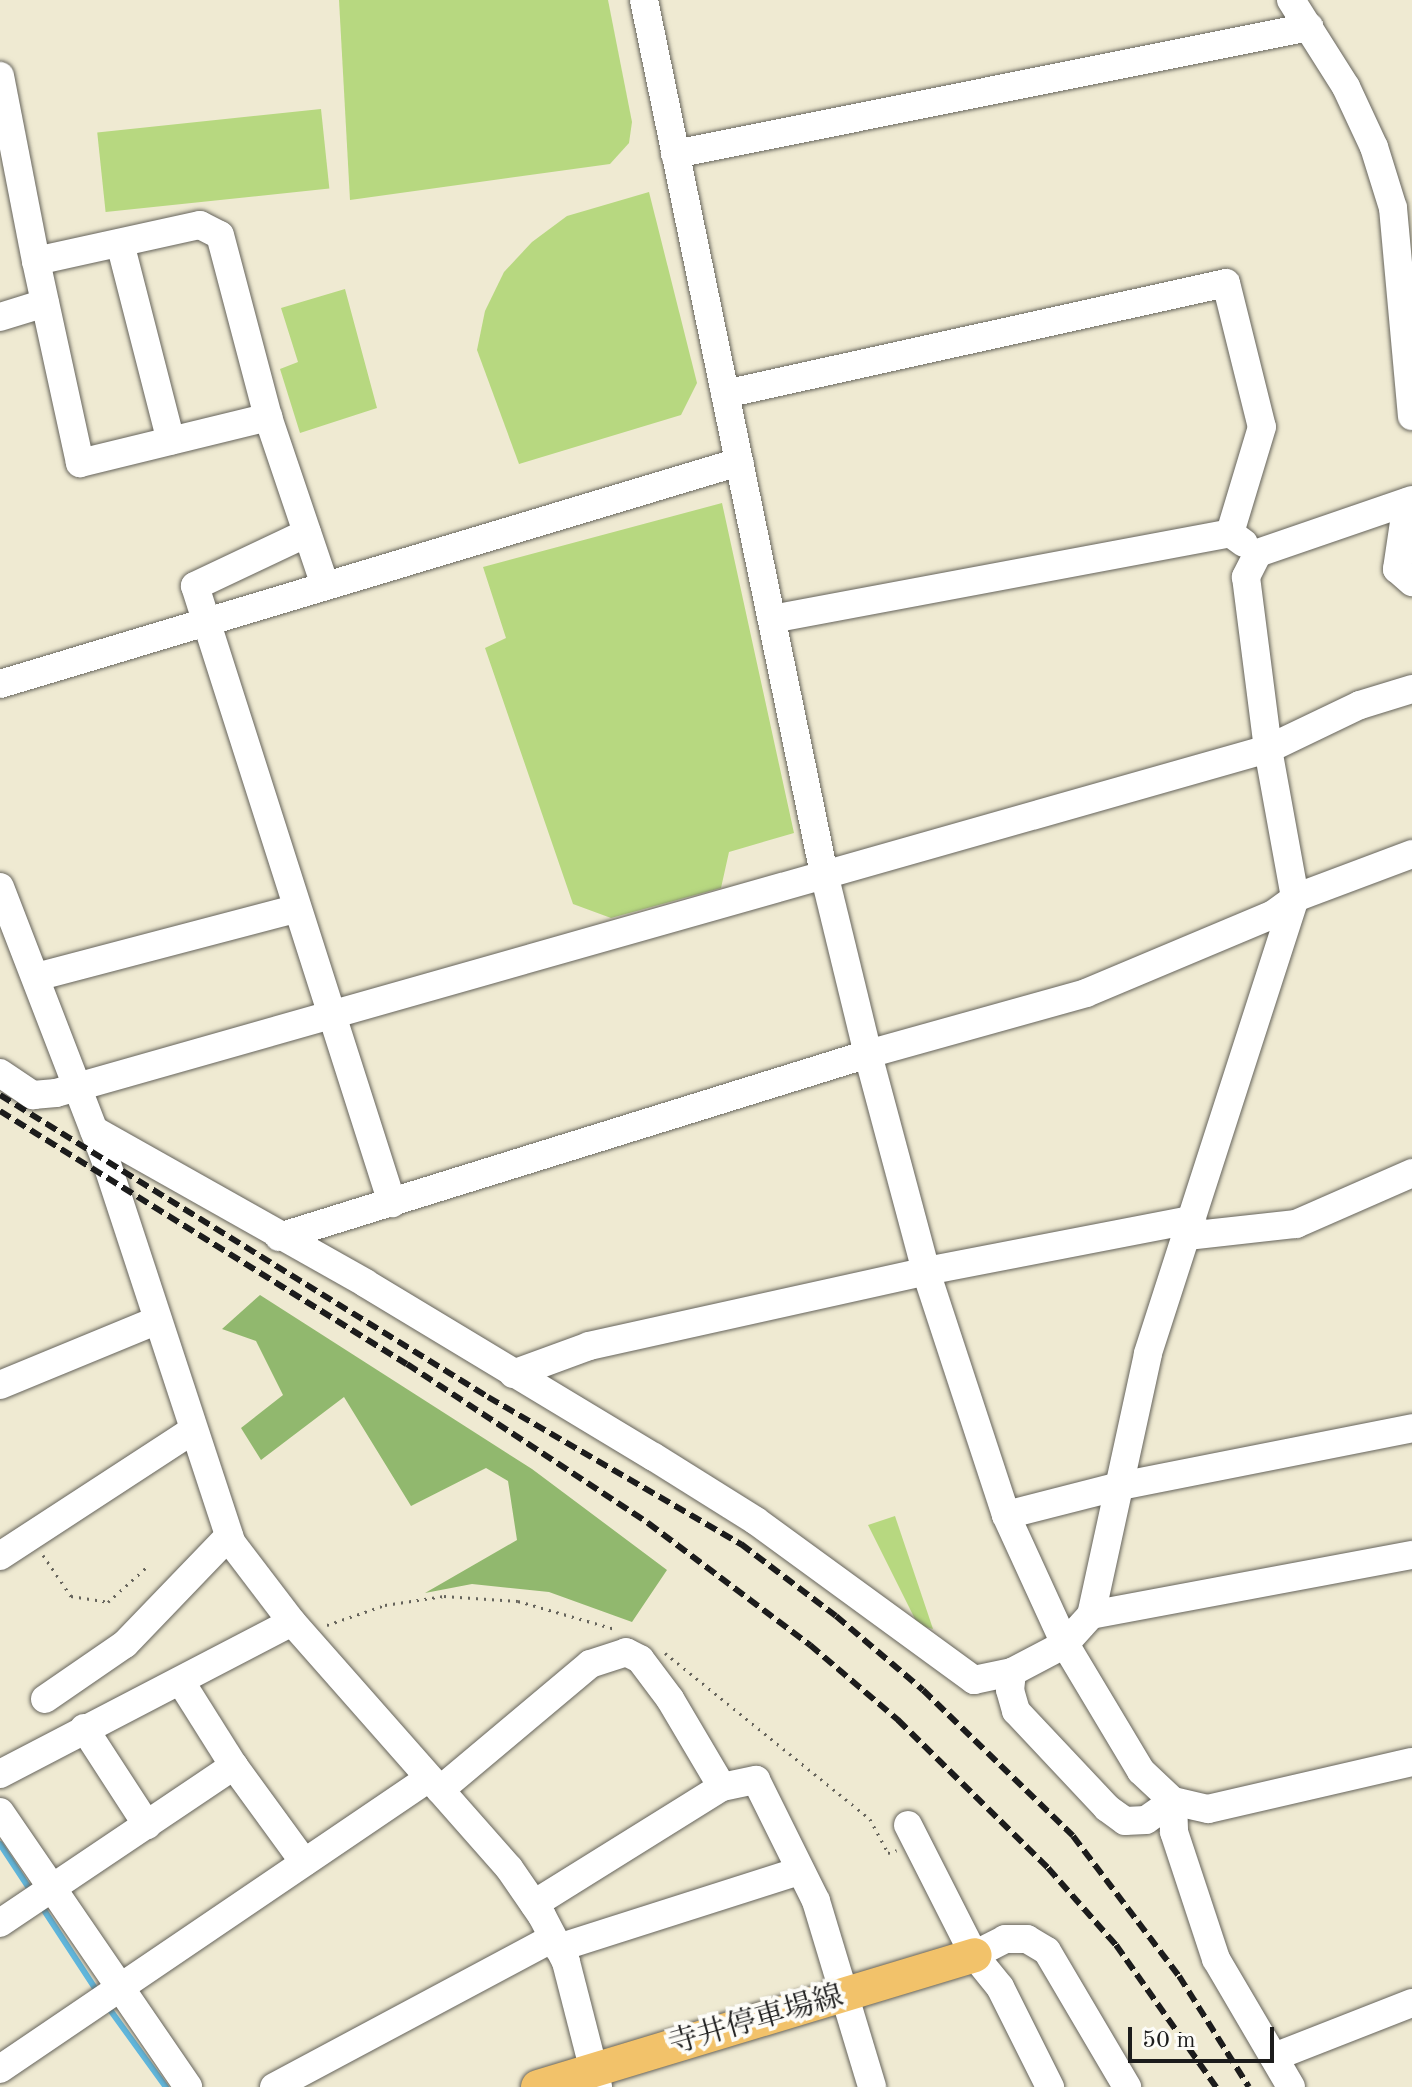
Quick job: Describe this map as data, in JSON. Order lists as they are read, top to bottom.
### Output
{
  "streets": {
    "main road": ["寺井停車場線"]
  },
  "scale_bar": "50 m"
}
